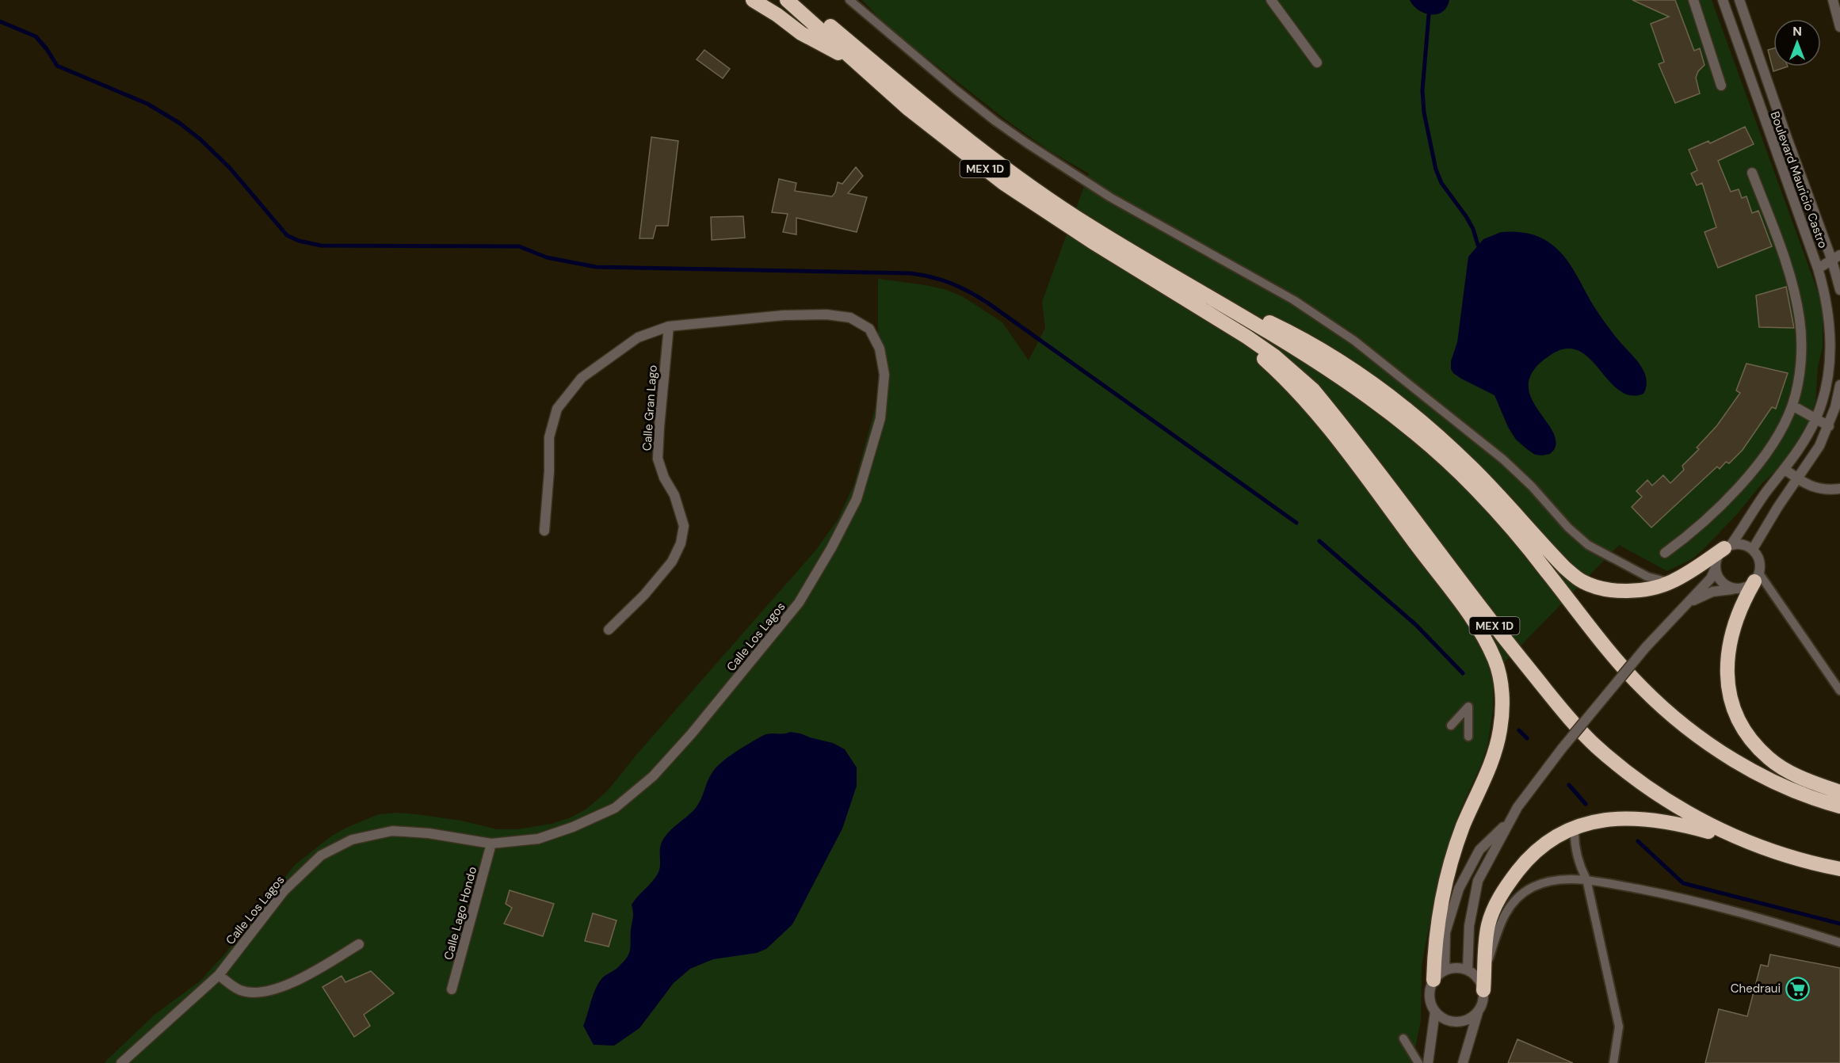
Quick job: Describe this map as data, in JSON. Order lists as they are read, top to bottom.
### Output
{
  "streets": {
    "highway": ["MEX 1D"],
    "street": [
      "Boulevard Mauricio Castro",
      "Calle Gran Lago",
      "Calle Los Lagos",
      "Calle Lago Hondo"
    ]
  },
  "crossings": [
    ["Calle Gran Lago", "Calle Los Lagos"],
    ["Calle Los Lagos", "Calle Lago Hondo"]
  ],
  "places": {
    "supermarket": ["Chedraui"]
  },
  "north": "top"
}
